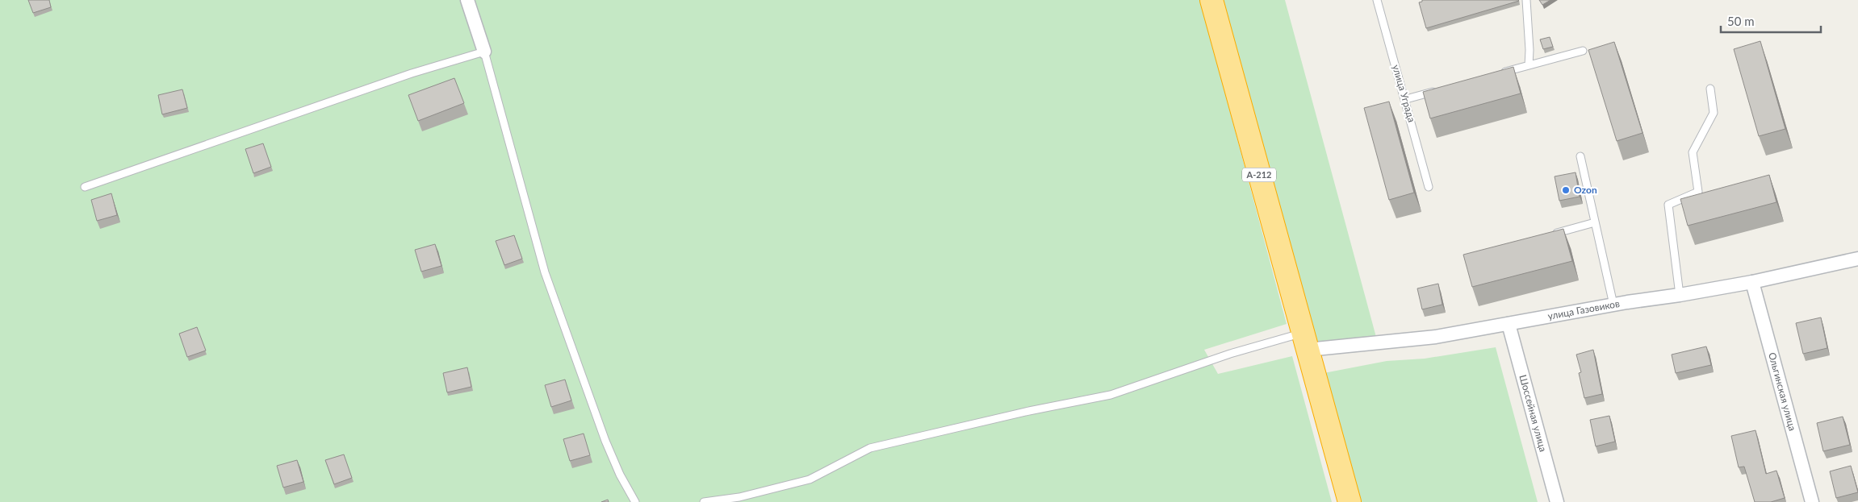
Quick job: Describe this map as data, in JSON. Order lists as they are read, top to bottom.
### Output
{
  "streets": {
    "highway": ["А-212"],
    "street": ["улица Газовиков", "Ольгинская улица", "Шоссейная улица"],
    "lane": ["улица Уграда"]
  },
  "crossings": [
    ["А-212", "улица Газовиков"],
    ["улица Газовиков", "Ольгинская улица"],
    ["улица Газовиков", "Шоссейная улица"]
  ],
  "places": ["Ozon"],
  "scale_bar": "50 m"
}
